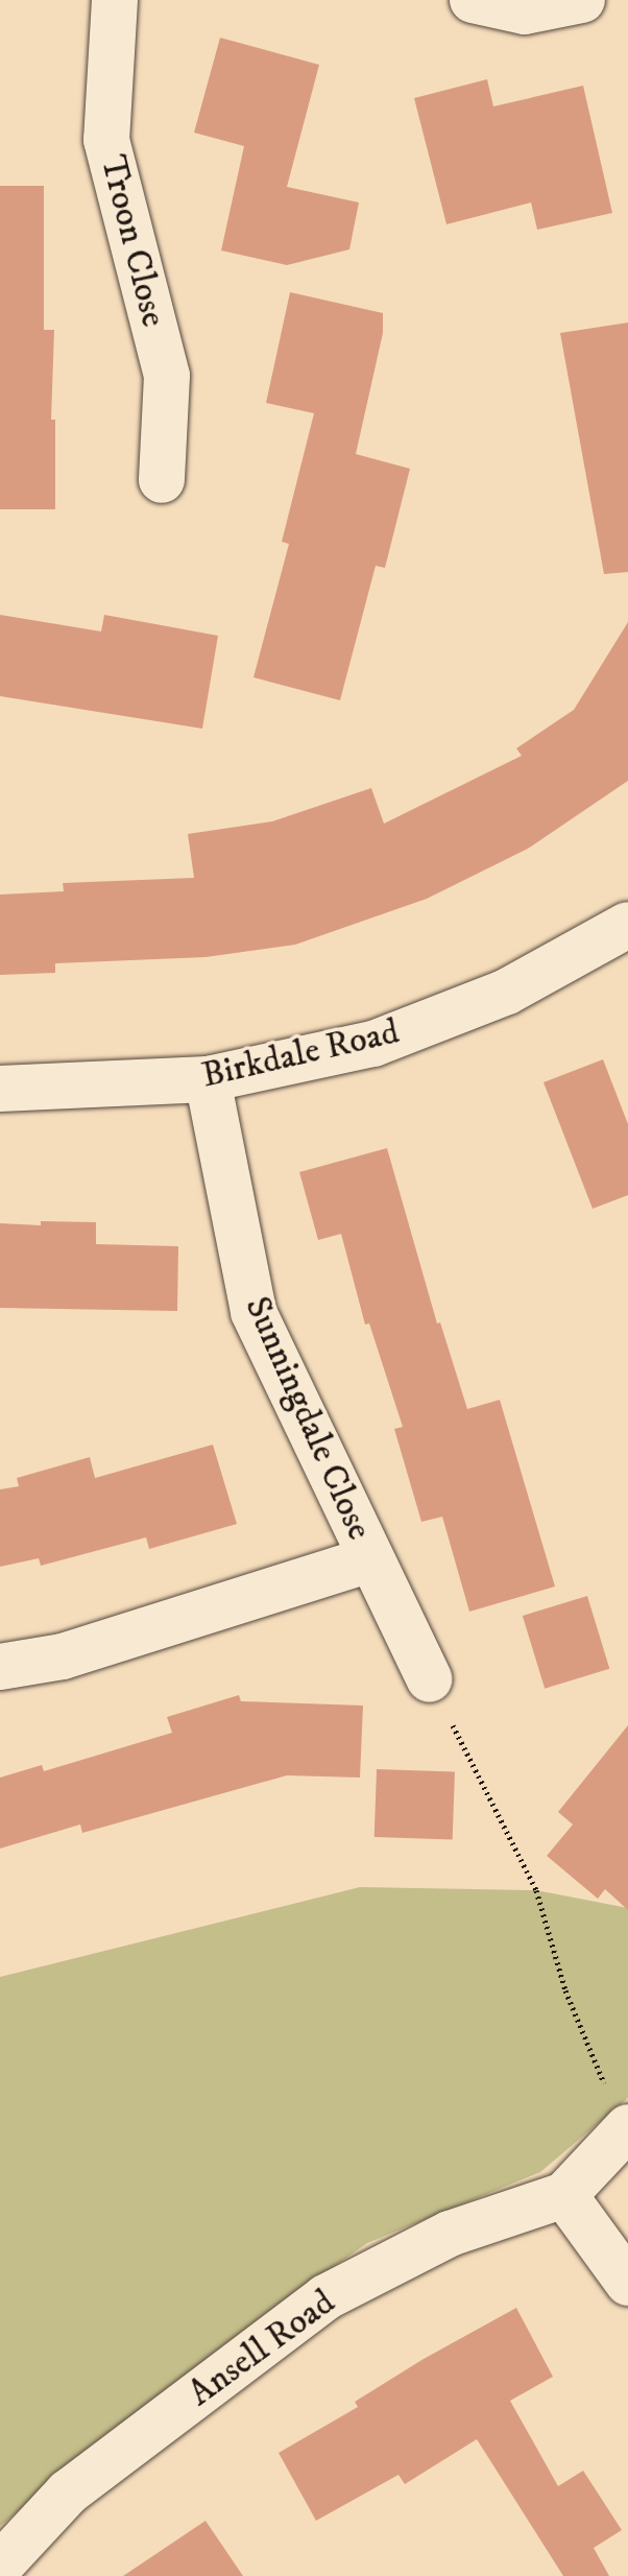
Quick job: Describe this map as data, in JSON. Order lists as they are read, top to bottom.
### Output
{
  "streets": {
    "street": [
      "Troon Close",
      "Birkdale Road",
      "Sunningdale Close",
      "Ansell Road"
    ]
  },
  "crossings": [
    ["Birkdale Road", "Sunningdale Close"]
  ]
}
